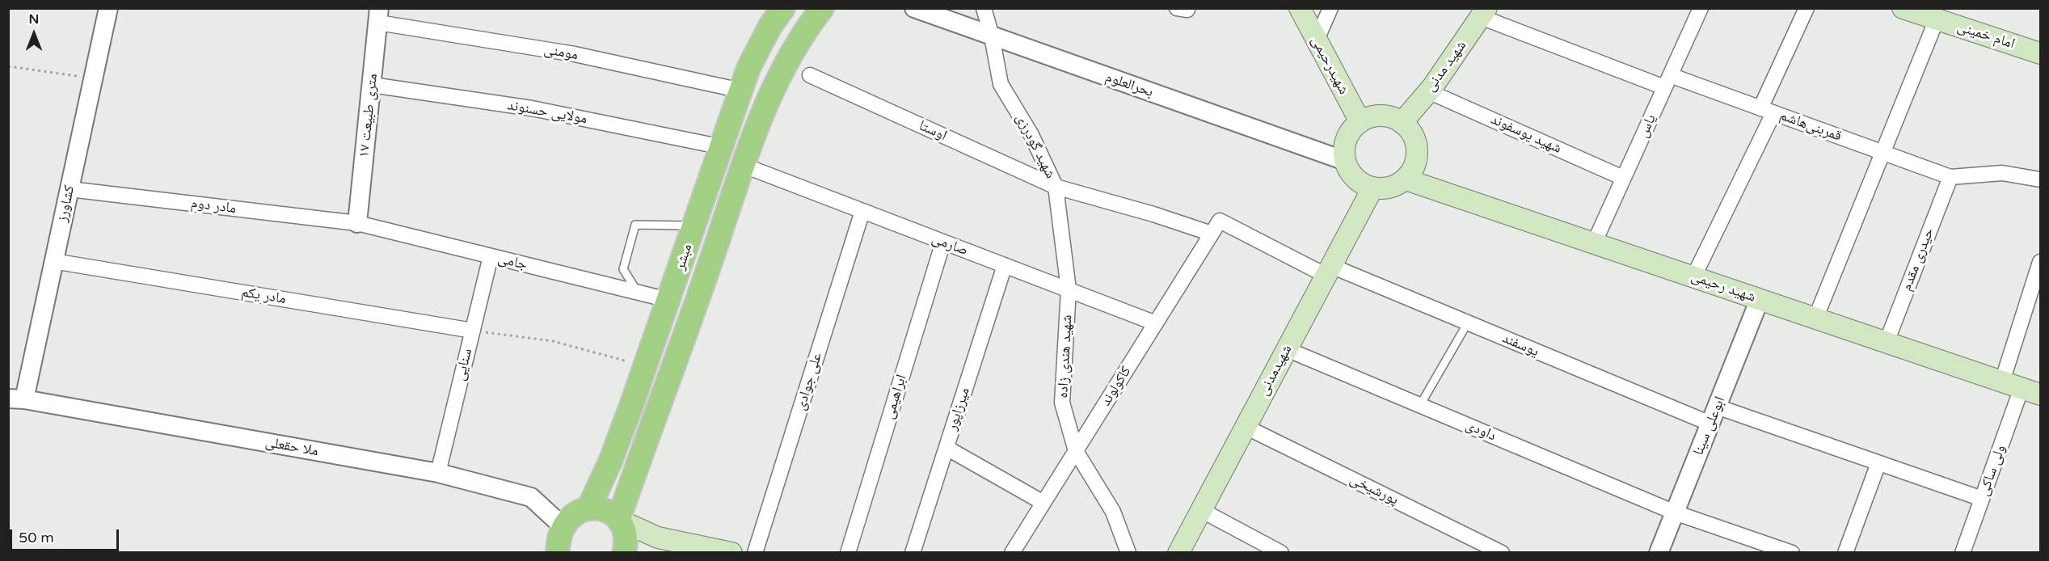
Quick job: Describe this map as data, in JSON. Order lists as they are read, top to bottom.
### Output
{
  "streets": {
    "main road": [
      "امام خمینی",
      "شهیدرحیمی",
      "شهید مدنی",
      "مبشر",
      "شهید رحیمی",
      "شهیدمدنی"
    ],
    "street": [
      "مومنی",
      "بحرالعلوم",
      "مولایی حسنوند",
      "۱۷ متری طبیعت",
      "یاس",
      "قمربنی‌هاشم",
      "اوستا",
      "شهید یوسفوند",
      "شهید گودرزی",
      "کشاورز",
      "مادر دوم",
      "صارمی",
      "حیدری مقدم",
      "جامی",
      "مادر یکم",
      "یوسفند",
      "شهید هندی زاده",
      "سنایی",
      "علی جوادی",
      "کاکولوند",
      "ابراهیمی",
      "میرزاپور",
      "ابوعلی سینا",
      "داودی",
      "ملا حقعلی",
      "ولی ساکی",
      "پورشیخی"
    ]
  },
  "crossings": [
    ["مومنی", "۱۷ متری طبیعت"],
    ["مومنی", "مبشر"],
    ["شهیدرحیمی", "شهید مدنی"],
    ["شهیدرحیمی", "بحرالعلوم"],
    ["شهیدرحیمی", "شهید رحیمی"],
    ["شهیدرحیمی", "شهیدمدنی"],
    ["شهید مدنی", "بحرالعلوم"],
    ["شهید مدنی", "قمربنی‌هاشم"],
    ["شهید مدنی", "شهید یوسفوند"],
    ["شهید مدنی", "شهید رحیمی"],
    ["شهید مدنی", "شهیدمدنی"],
    ["بحرالعلوم", "شهید گودرزی"],
    ["بحرالعلوم", "شهید رحیمی"],
    ["بحرالعلوم", "شهیدمدنی"],
    ["مولایی حسنوند", "۱۷ متری طبیعت"],
    ["مولایی حسنوند", "مبشر"],
    ["۱۷ متری طبیعت", "مادر دوم"],
    ["۱۷ متری طبیعت", "جامی"],
    ["یاس", "قمربنی‌هاشم"],
    ["یاس", "شهید یوسفوند"],
    ["یاس", "شهید رحیمی"],
    ["قمربنی‌هاشم", "حیدری مقدم"],
    ["اوستا", "شهید گودرزی"],
    ["اوستا", "کاکولوند"],
    ["شهید گودرزی", "صارمی"],
    ["شهید گودرزی", "شهید هندی زاده"],
    ["کشاورز", "مادر دوم"],
    ["کشاورز", "مادر یکم"],
    ["کشاورز", "ملا حقعلی"],
    ["مادر دوم", "جامی"],
    ["صارمی", "شهید هندی زاده"],
    ["صارمی", "علی جوادی"],
    ["صارمی", "کاکولوند"],
    ["صارمی", "ابراهیمی"],
    ["صارمی", "میرزاپور"],
    ["مبشر", "جامی"],
    ["حیدری مقدم", "شهید رحیمی"],
    ["جامی", "سنایی"],
    ["شهید رحیمی", "شهیدمدنی"],
    ["شهید رحیمی", "ابوعلی سینا"],
    ["شهید رحیمی", "ولی ساکی"],
    ["مادر یکم", "سنایی"],
    ["یوسفند", "شهیدمدنی"],
    ["یوسفند", "کاکولوند"],
    ["یوسفند", "ابوعلی سینا"],
    ["شهید هندی زاده", "کاکولوند"],
    ["سنایی", "ملا حقعلی"],
    ["شهیدمدنی", "داودی"],
    ["شهیدمدنی", "پورشیخی"],
    ["ابوعلی سینا", "داودی"]
  ],
  "scale_bar": "50 m",
  "north": "top"
}
